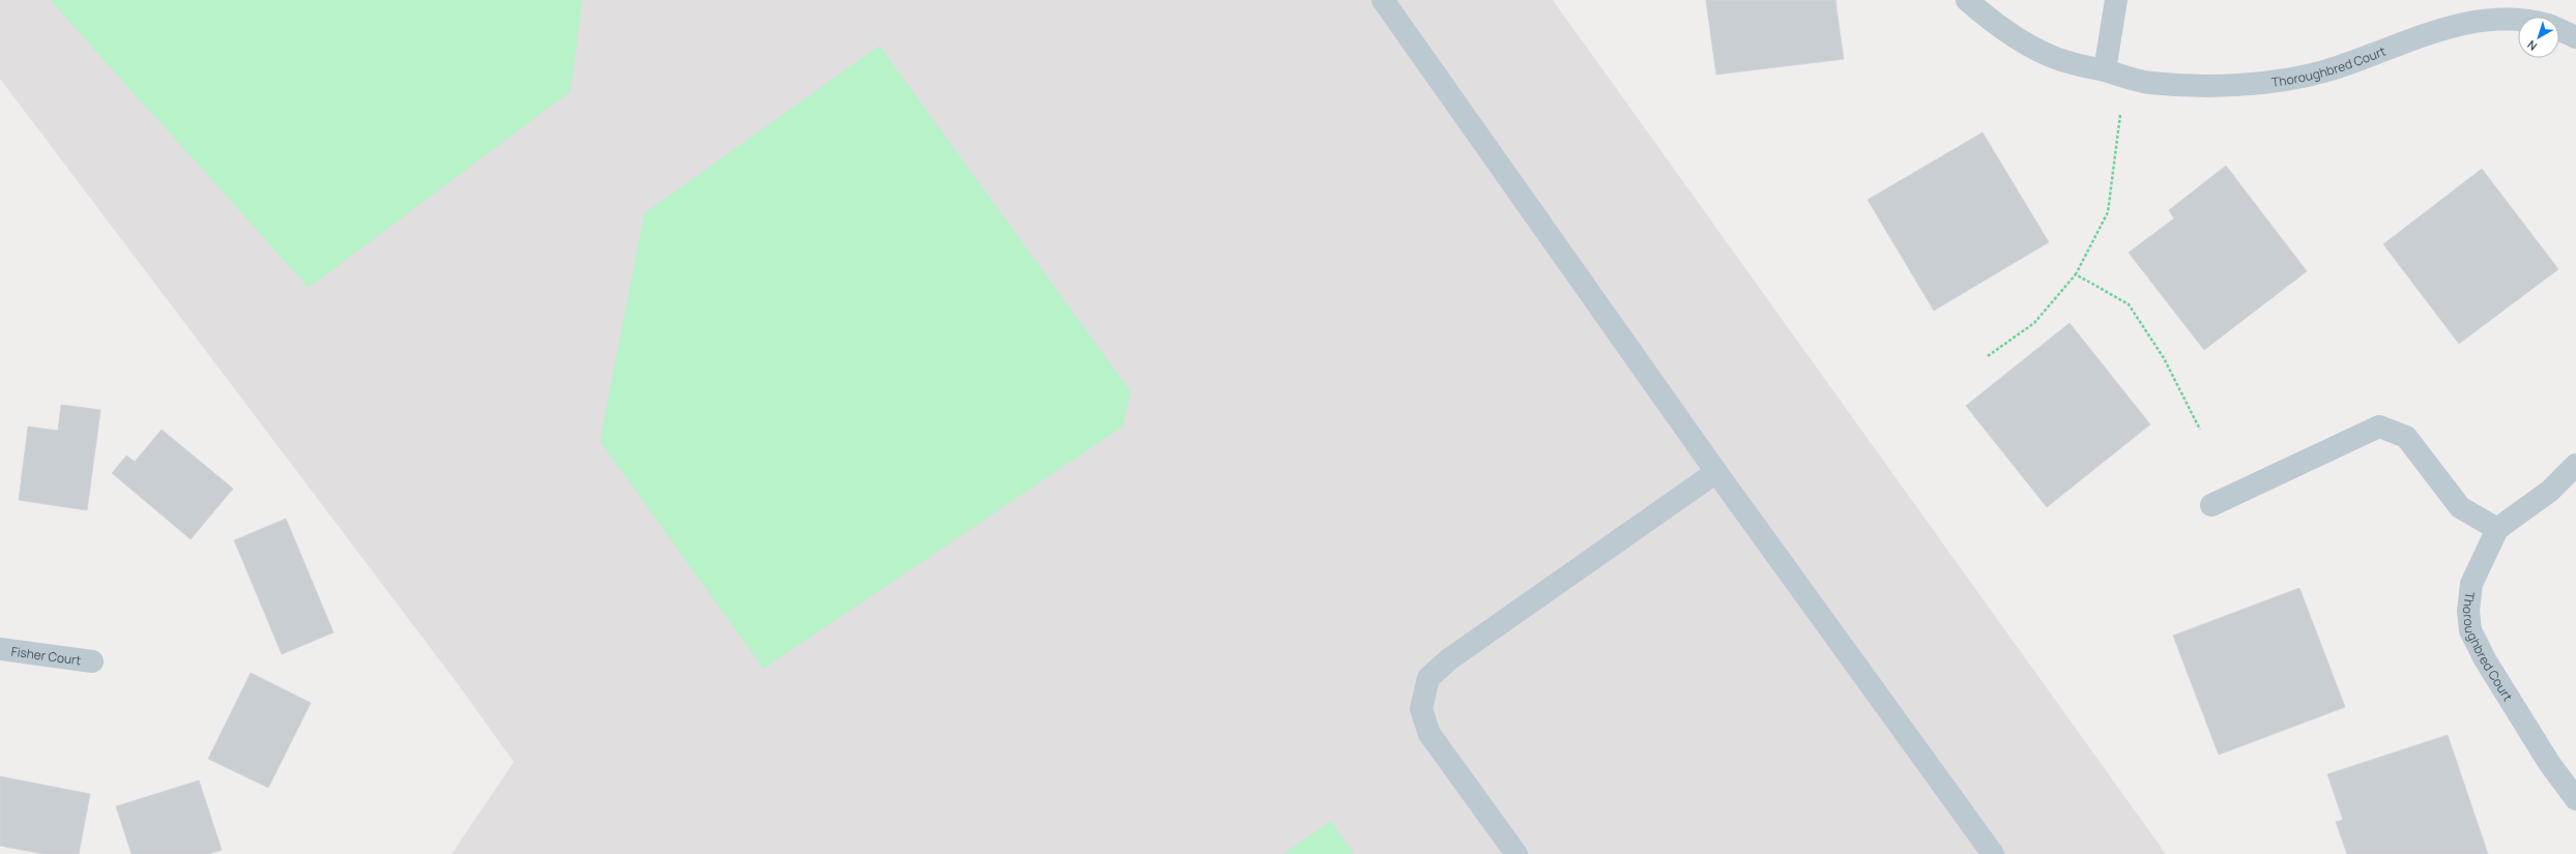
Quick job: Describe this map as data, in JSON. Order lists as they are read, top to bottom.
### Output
{
  "streets": {
    "street": ["Thoroughbred Court", "Fisher Court"]
  },
  "north": "bottom left"
}
